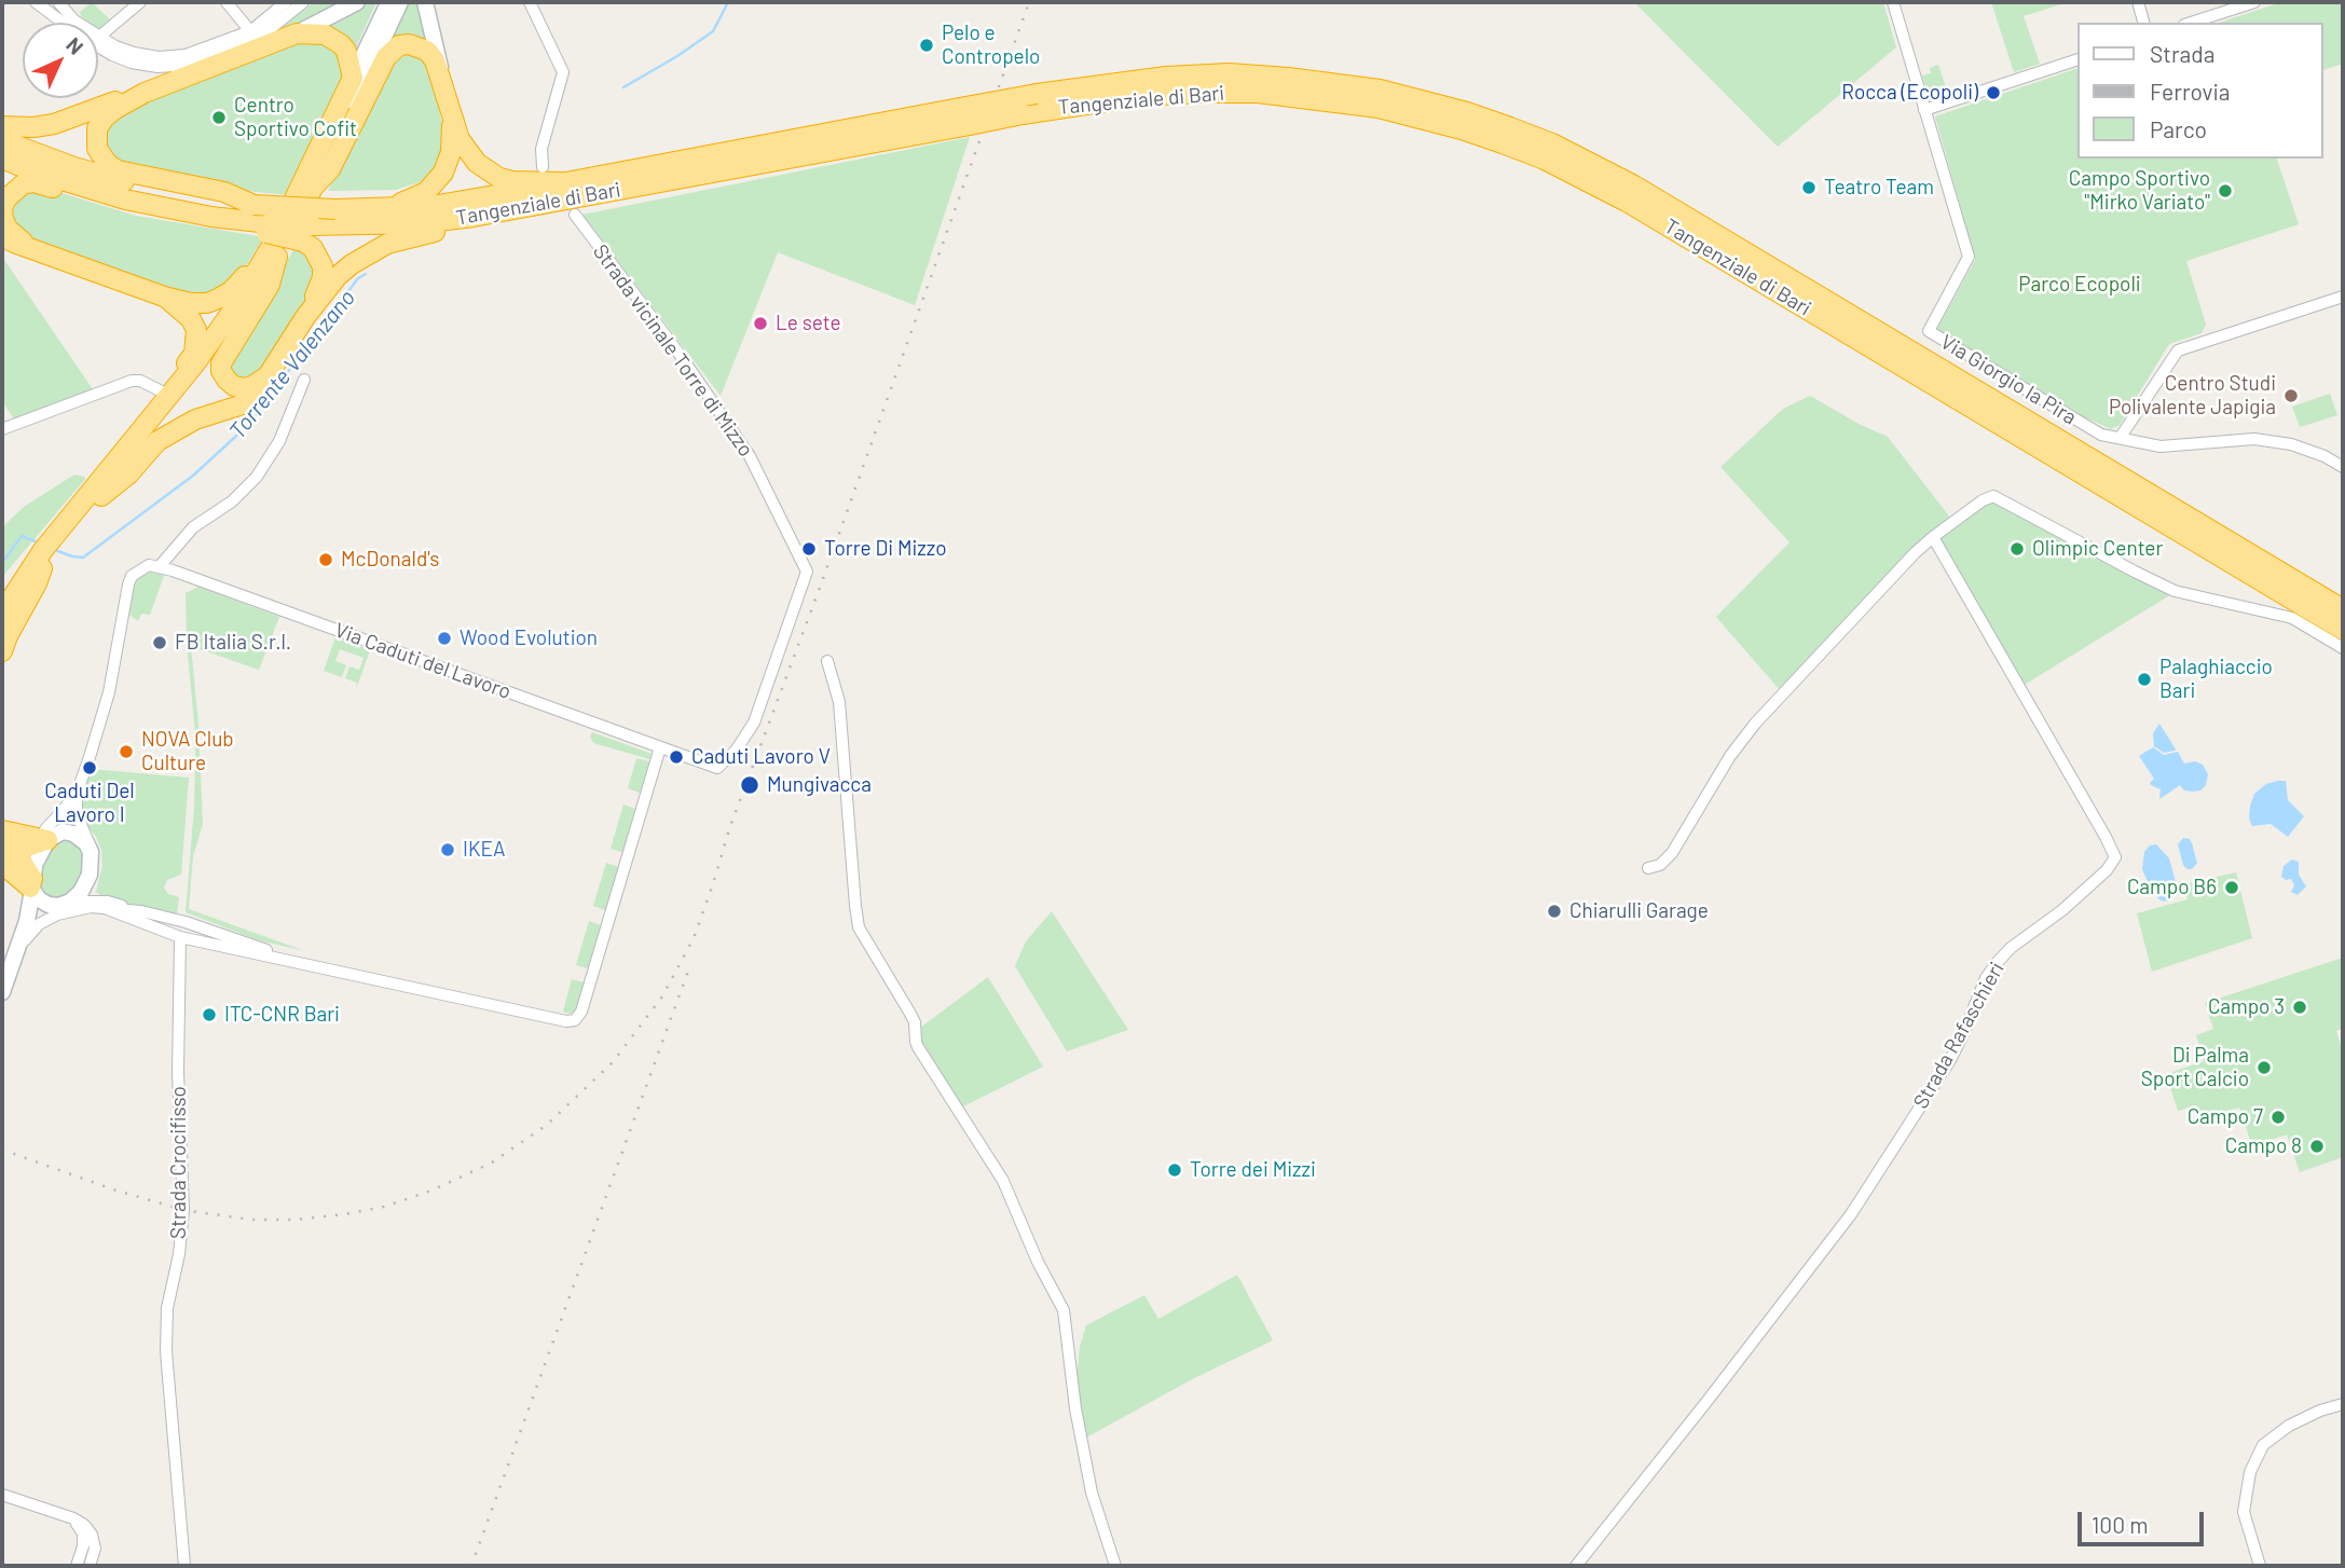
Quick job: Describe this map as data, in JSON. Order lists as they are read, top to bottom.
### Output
{
  "streets": {
    "highway": ["Tangenziale di Bari"],
    "street": [
      "Strada vicinale Torre di Mizzo",
      "Via Giorgio la Pira",
      "Via Caduti del Lavoro",
      "Strada Rafaschieri",
      "Strada Crocifisso"
    ]
  },
  "crossings": [
    ["Strada vicinale Torre di Mizzo", "Via Caduti del Lavoro"]
  ],
  "water": ["Torrente Valenzano"],
  "parks": ["Parco Ecopoli"],
  "places": [
    "Pelo e Contropelo",
    "Rocca (Ecopoli)",
    "Centro Sportivo Cofit",
    "Teatro Team",
    "Campo Sportivo \"Mirko Variato\"",
    "Le sete",
    "Centro Studi Polivalente Japigia",
    "Torre Di Mizzo",
    "Olimpic Center",
    "McDonald's",
    "Wood Evolution",
    "FB Italia S.r.l.",
    "Palaghiaccio Bari",
    "NOVA Club Culture",
    "Caduti Lavoro V",
    "Caduti Del Lavoro I",
    "Mungivacca",
    "IKEA",
    "Campo B6",
    "Chiarulli Garage",
    "Campo 3",
    "ITC-CNR Bari",
    "Di Palma Sport Calcio",
    "Campo 7",
    "Campo 8",
    "Torre dei Mizzi"
  ],
  "legend": ["Strada", "Ferrovia", "Parco"],
  "scale_bar": "100 m",
  "north": "top right"
}
